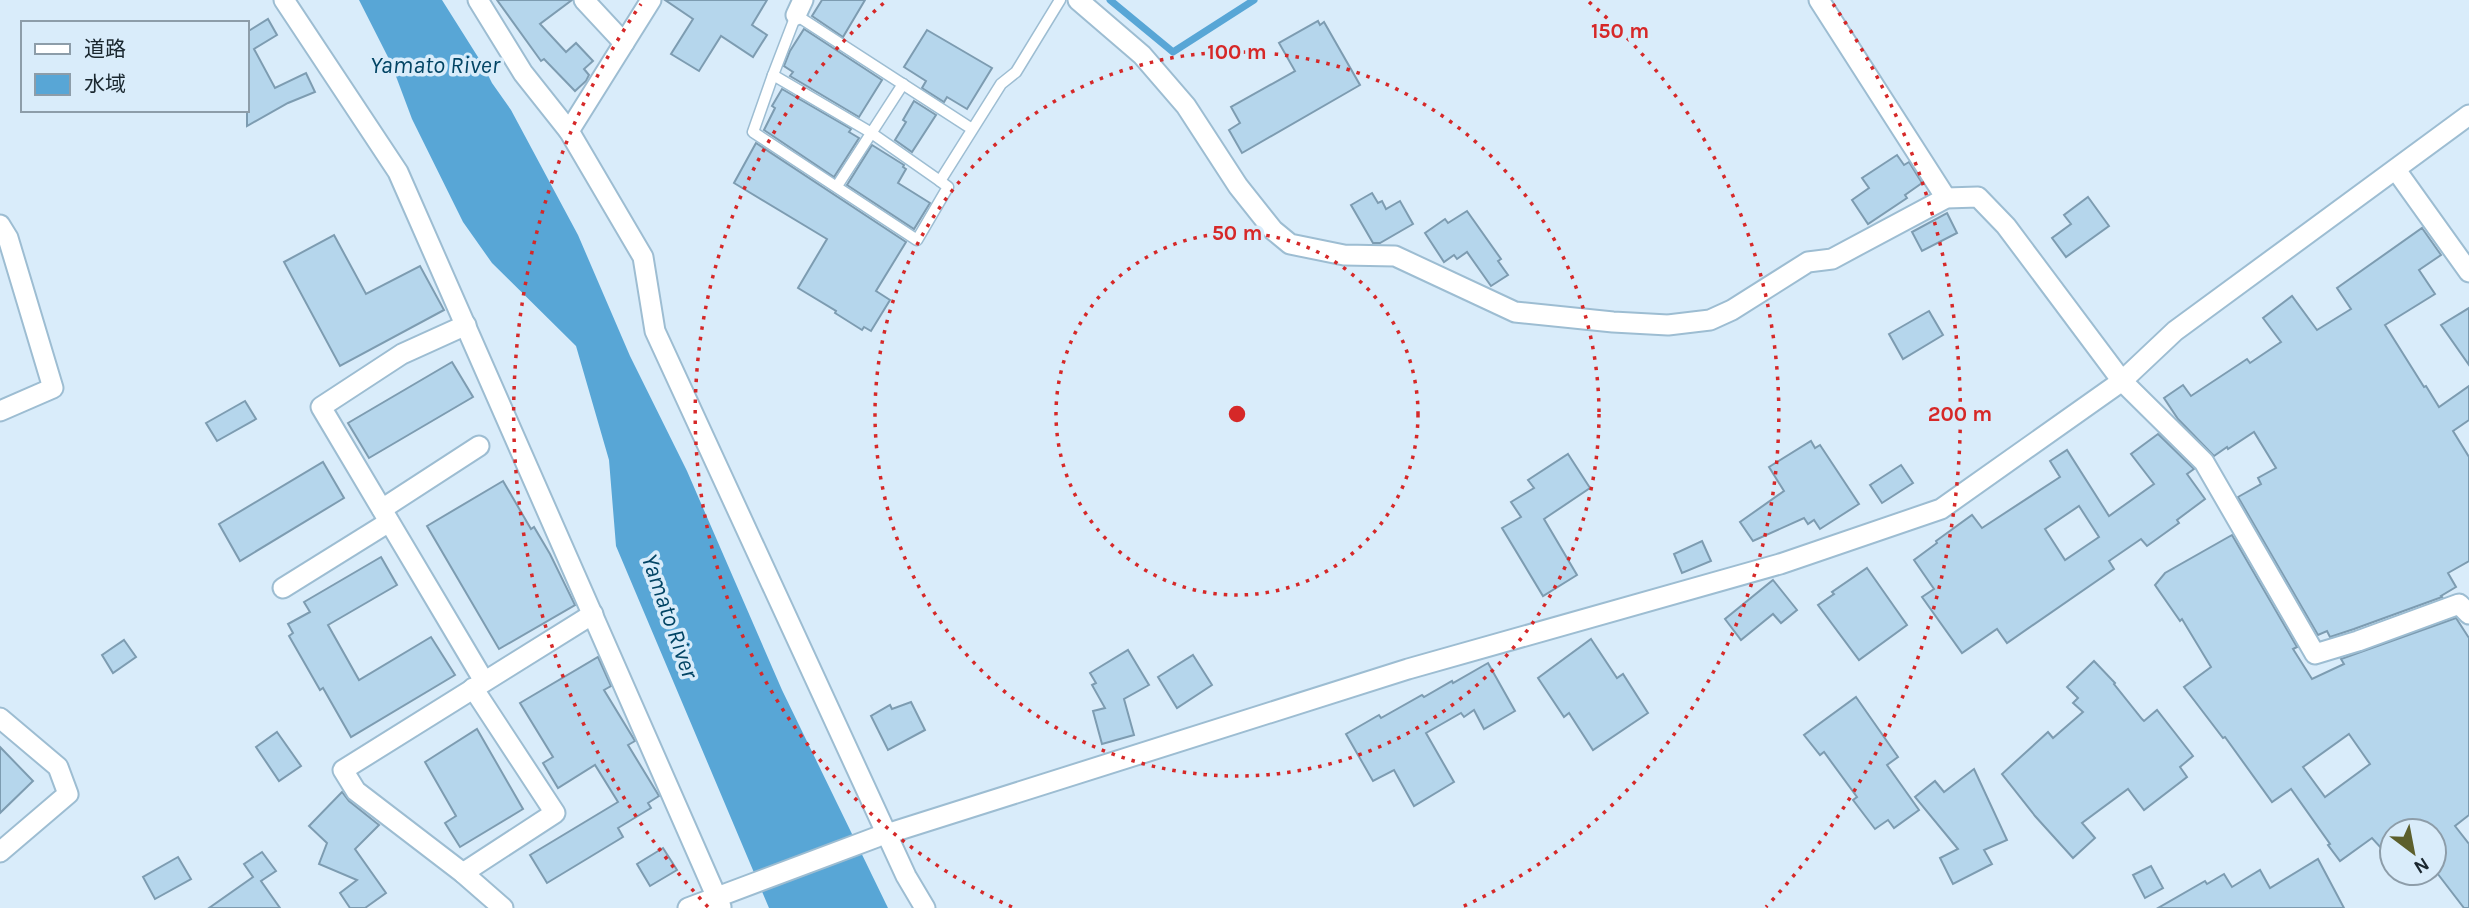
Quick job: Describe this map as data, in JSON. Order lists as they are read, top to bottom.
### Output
{
  "water": ["Yamato River"],
  "legend": ["道路", "水域"],
  "north": "bottom right",
  "rings": [
    "150 m",
    "100 m",
    "50 m",
    "200 m"
  ]
}
